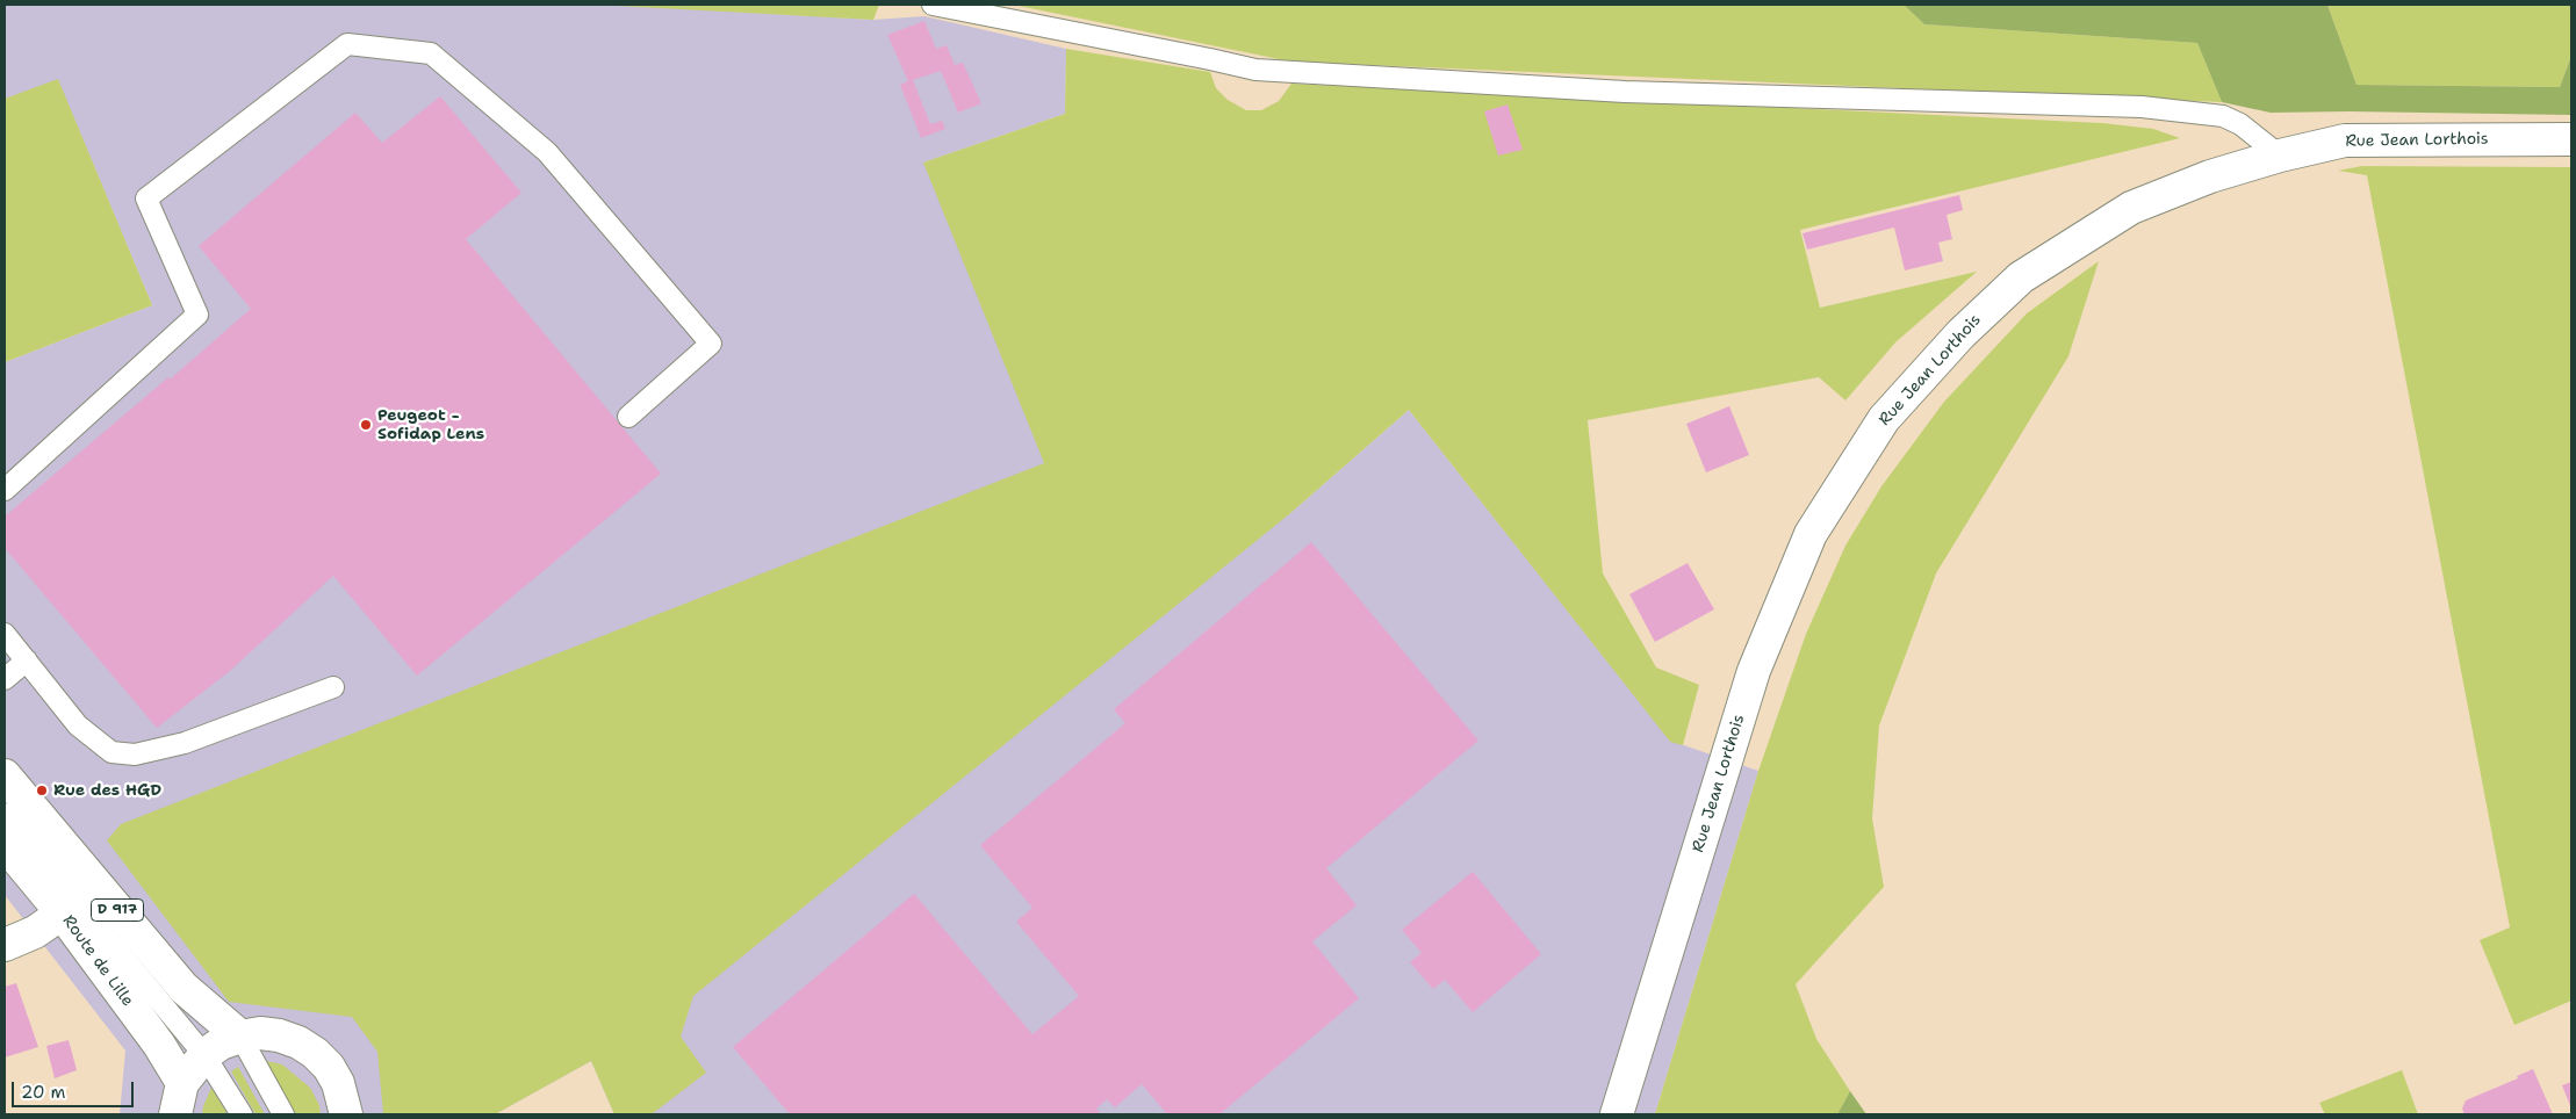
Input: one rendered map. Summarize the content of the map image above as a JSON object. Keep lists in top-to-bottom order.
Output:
{
  "streets": {
    "street": ["Rue Jean Lorthois", "D 917", "Route de Lille"]
  },
  "places": ["Peugeot - Sofidap Lens", "Rue des HGD"],
  "scale_bar": "20 m"
}
